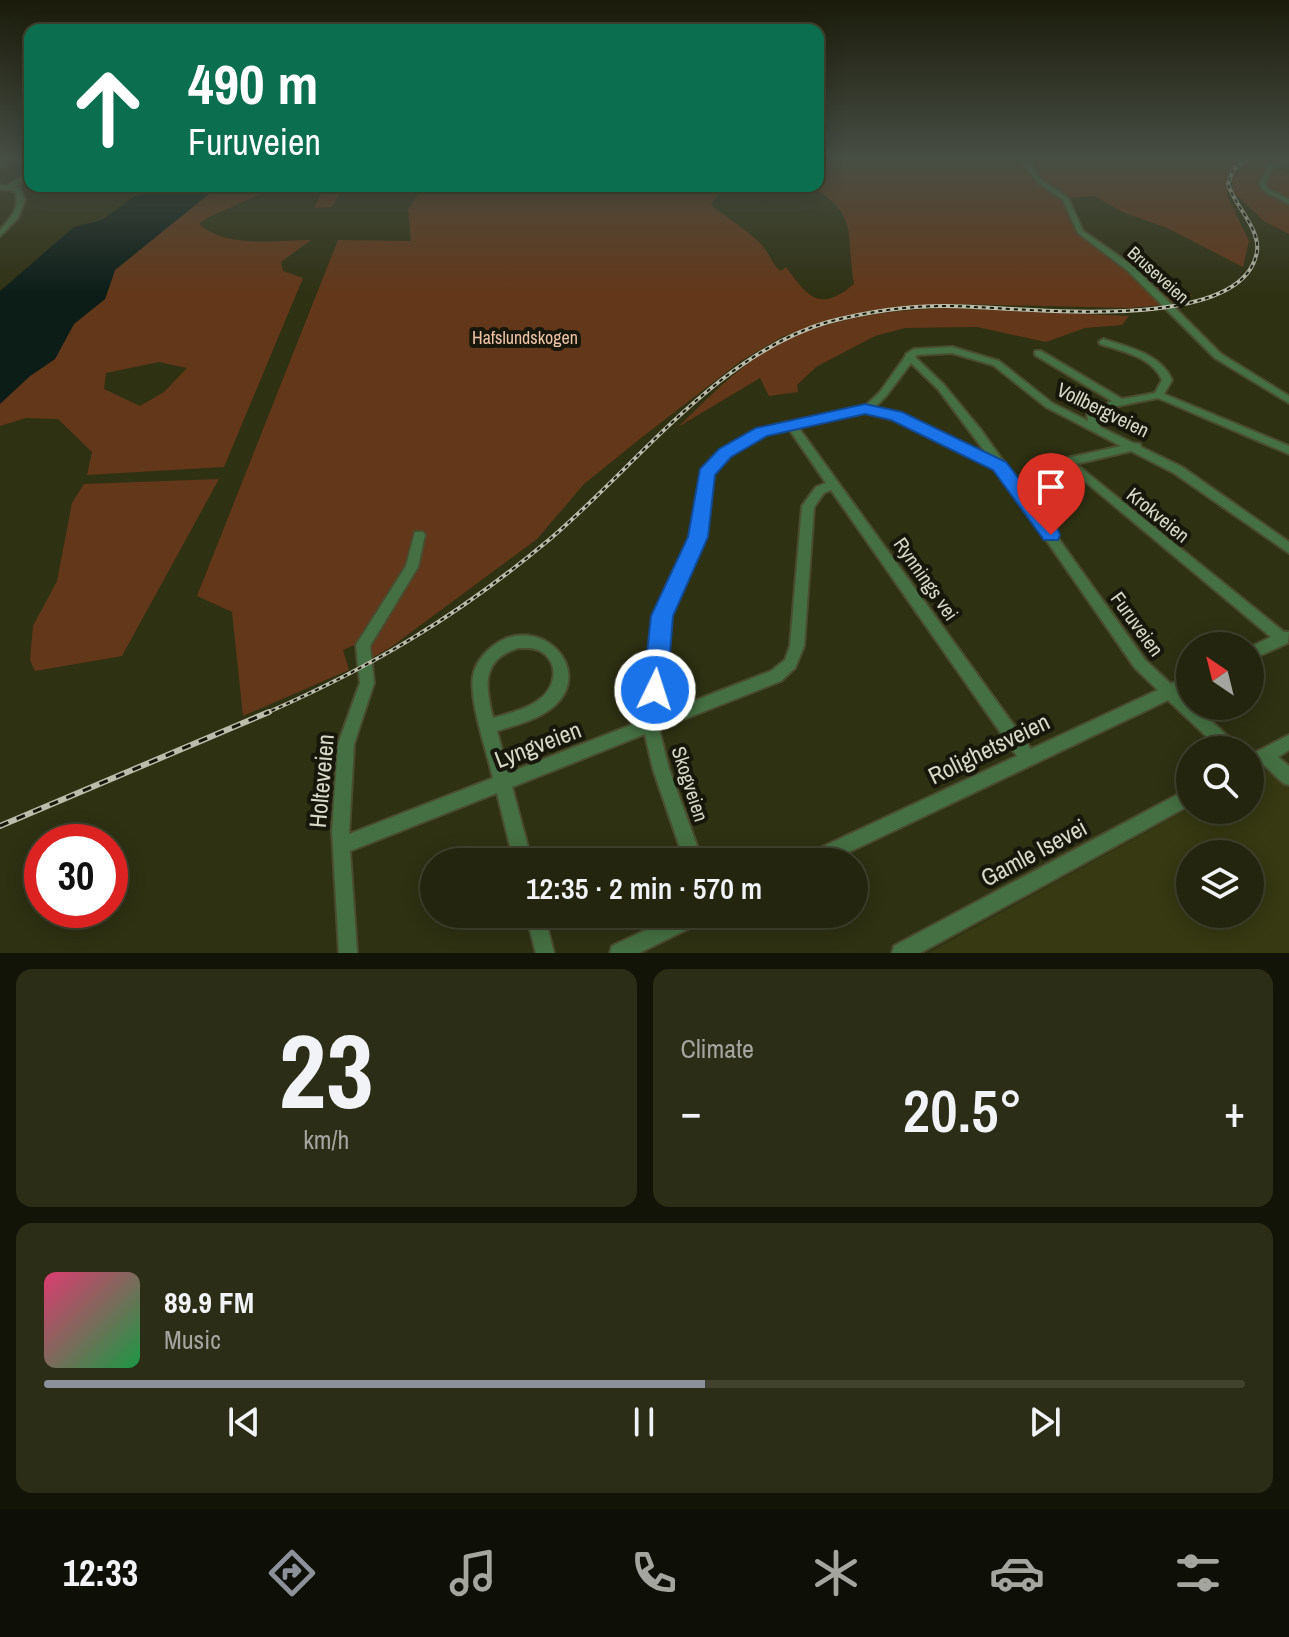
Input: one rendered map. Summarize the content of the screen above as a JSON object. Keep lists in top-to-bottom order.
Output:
{
  "streets": {
    "street": [
      "Bruseveien",
      "Vollbergveien",
      "Krokveien",
      "Rynnings vei",
      "Furuveien",
      "Lyngveien",
      "Rolighetsveien",
      "Holteveien",
      "Skogveien",
      "Gamle Isevei"
    ]
  },
  "crossings": [
    ["Vollbergveien", "Krokveien"],
    ["Vollbergveien", "Furuveien"],
    ["Rynnings vei", "Lyngveien"],
    ["Rynnings vei", "Rolighetsveien"],
    ["Rynnings vei", "Skogveien"],
    ["Furuveien", "Rolighetsveien"],
    ["Furuveien", "Skogveien"],
    ["Lyngveien", "Holteveien"],
    ["Lyngveien", "Skogveien"]
  ],
  "parks": ["Hafslundskogen"],
  "north": "top left",
  "page": {
    "turn": ["490 m", "Furuveien"],
    "limit": "30",
    "trip": "12:35 · 2 min · 570 m",
    "tile": [
      ["23", "km/h"],
      "Climate"
    ],
    "heat": ["−", "20.5°", "+"],
    "song": ["89.9 FM", "Music"],
    "tabs": "12:33"
  }
}
